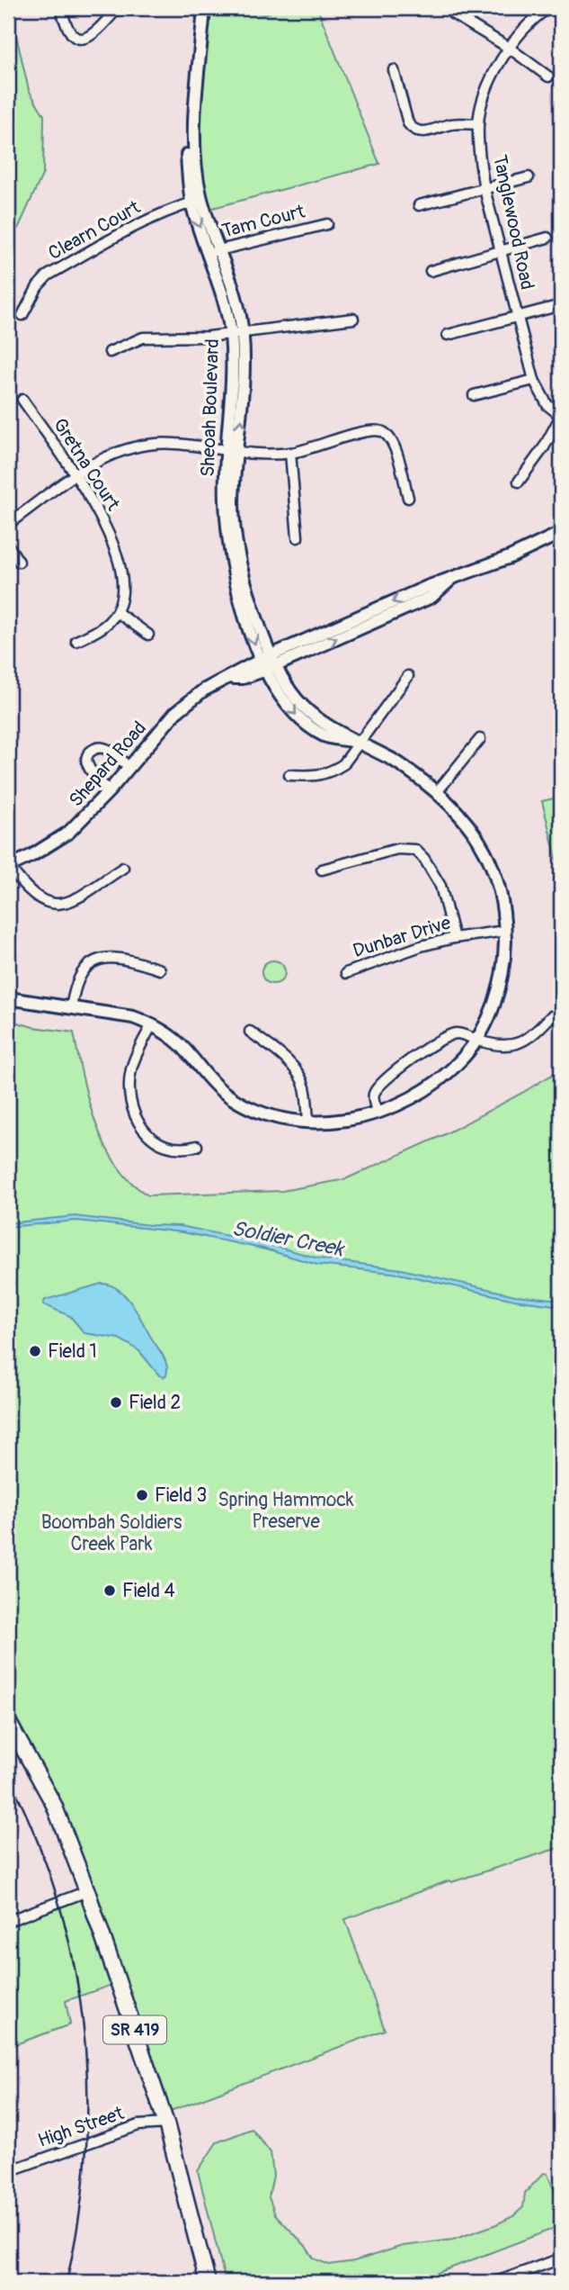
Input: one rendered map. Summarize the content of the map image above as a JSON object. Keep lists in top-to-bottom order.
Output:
{
  "streets": {
    "main road": ["SR 419"],
    "street": [
      "Tam Court",
      "Tanglewood Road",
      "Clearn Court",
      "Sheoah Boulevard",
      "Gretna Court",
      "Shepard Road",
      "Dunbar Drive",
      "High Street"
    ]
  },
  "crossings": [
    ["Tam Court", "Sheoah Boulevard"],
    ["Clearn Court", "Sheoah Boulevard"],
    ["Sheoah Boulevard", "Shepard Road"],
    ["Sheoah Boulevard", "Dunbar Drive"],
    ["SR 419", "High Street"]
  ],
  "water": ["Soldier Creek"],
  "parks": ["Spring Hammock Preserve", "Boombah Soldiers Creek Park"],
  "places": [
    "Field 1",
    "Field 2",
    "Field 3",
    "Field 4"
  ]
}
